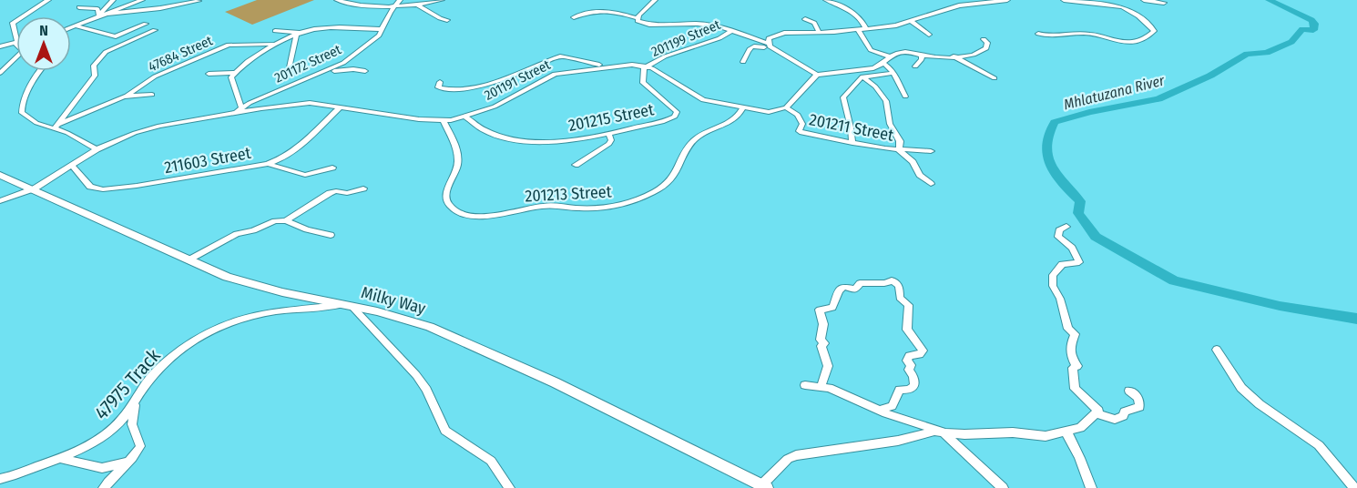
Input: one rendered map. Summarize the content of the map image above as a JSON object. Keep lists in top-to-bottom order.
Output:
{
  "streets": {
    "street": [
      "201199 Street",
      "47684 Street",
      "201172 Street",
      "201191 Street",
      "201215 Street",
      "201211 Street",
      "211603 Street",
      "201213 Street",
      "Milky Way",
      "47975 Track"
    ]
  },
  "crossings": [
    ["201199 Street", "201191 Street"],
    ["201199 Street", "201215 Street"],
    ["201172 Street", "201191 Street"],
    ["201191 Street", "201215 Street"],
    ["201191 Street", "211603 Street"],
    ["201191 Street", "201213 Street"],
    ["201191 Street", "Milky Way"],
    ["Milky Way", "47975 Track"]
  ],
  "water": ["Mhlatuzana River"],
  "north": "top"
}
